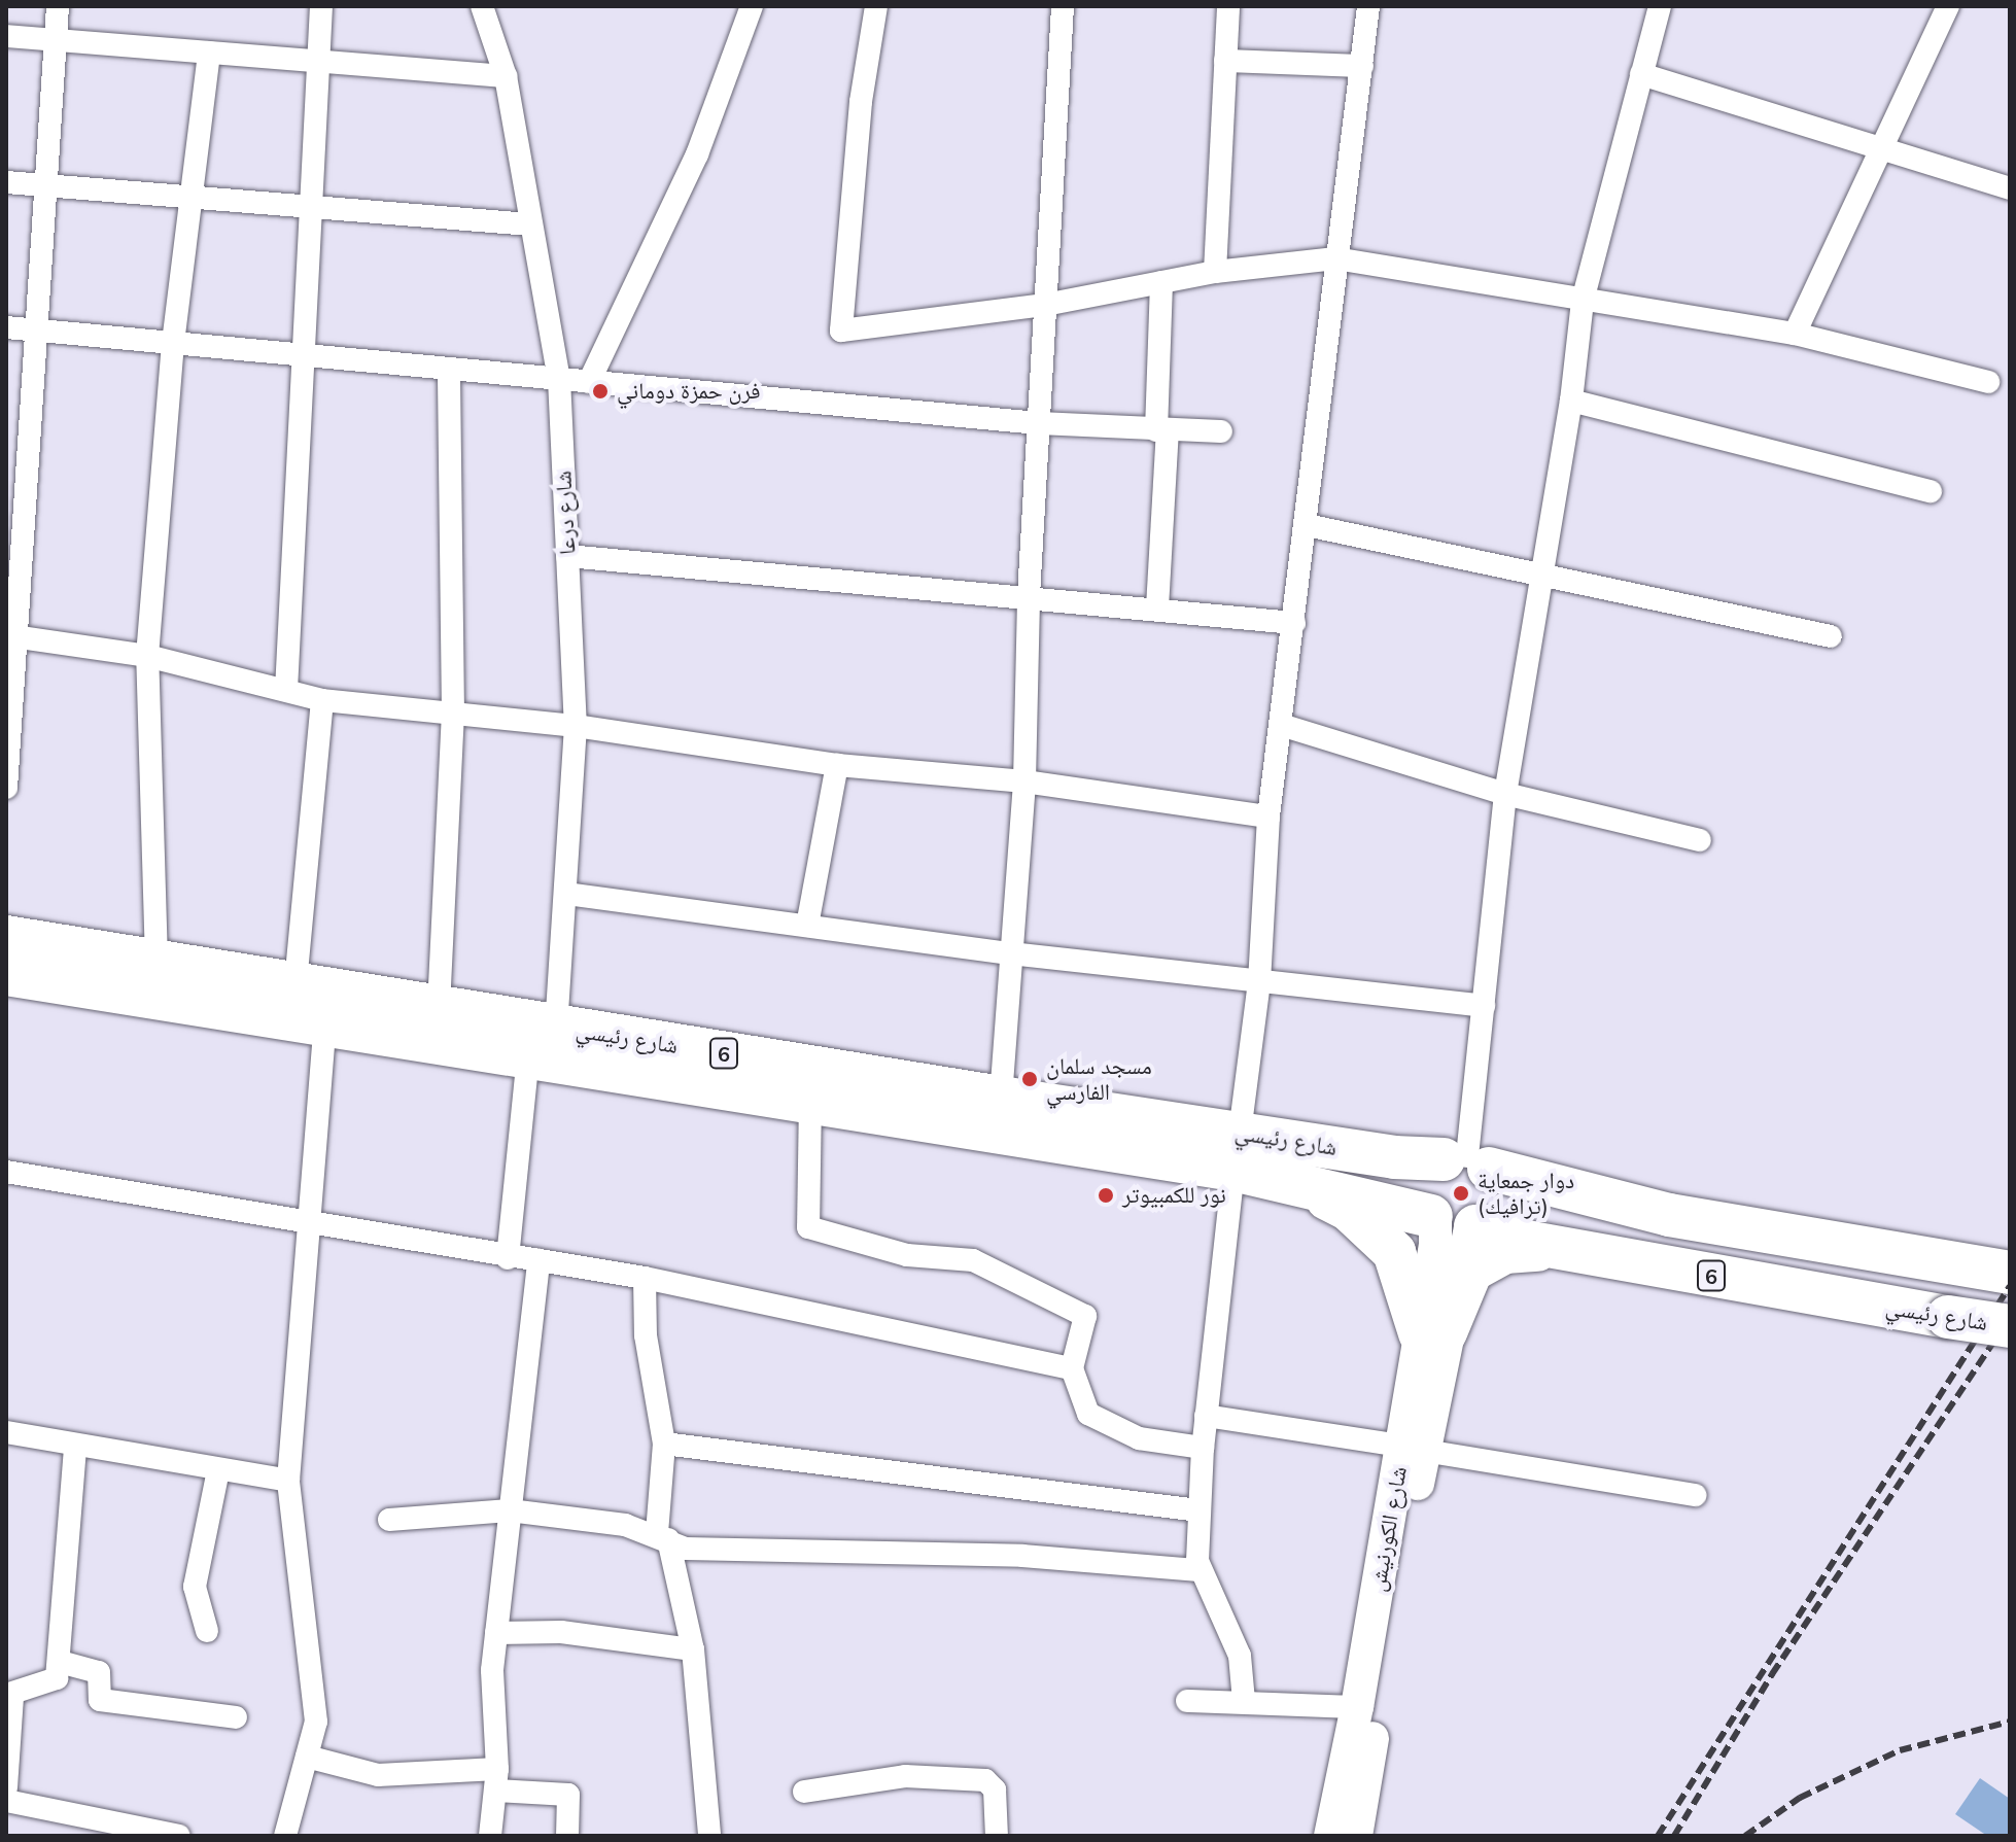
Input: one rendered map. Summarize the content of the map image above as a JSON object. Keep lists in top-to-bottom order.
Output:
{
  "streets": {
    "highway": ["شارع رئيسي", "6"],
    "street": ["شارع درعا", "شارع الكورنيش"]
  },
  "crossings": [
    ["شارع درعا", "شارع رئيسي"],
    ["شارع رئيسي", "شارع الكورنيش"]
  ],
  "places": [
    "فرن حمزة دوماني",
    "مسجد سلمان الفارسي",
    "دوار جمعاية (ترافيك)",
    "نور للكمبيوتر"
  ]
}
